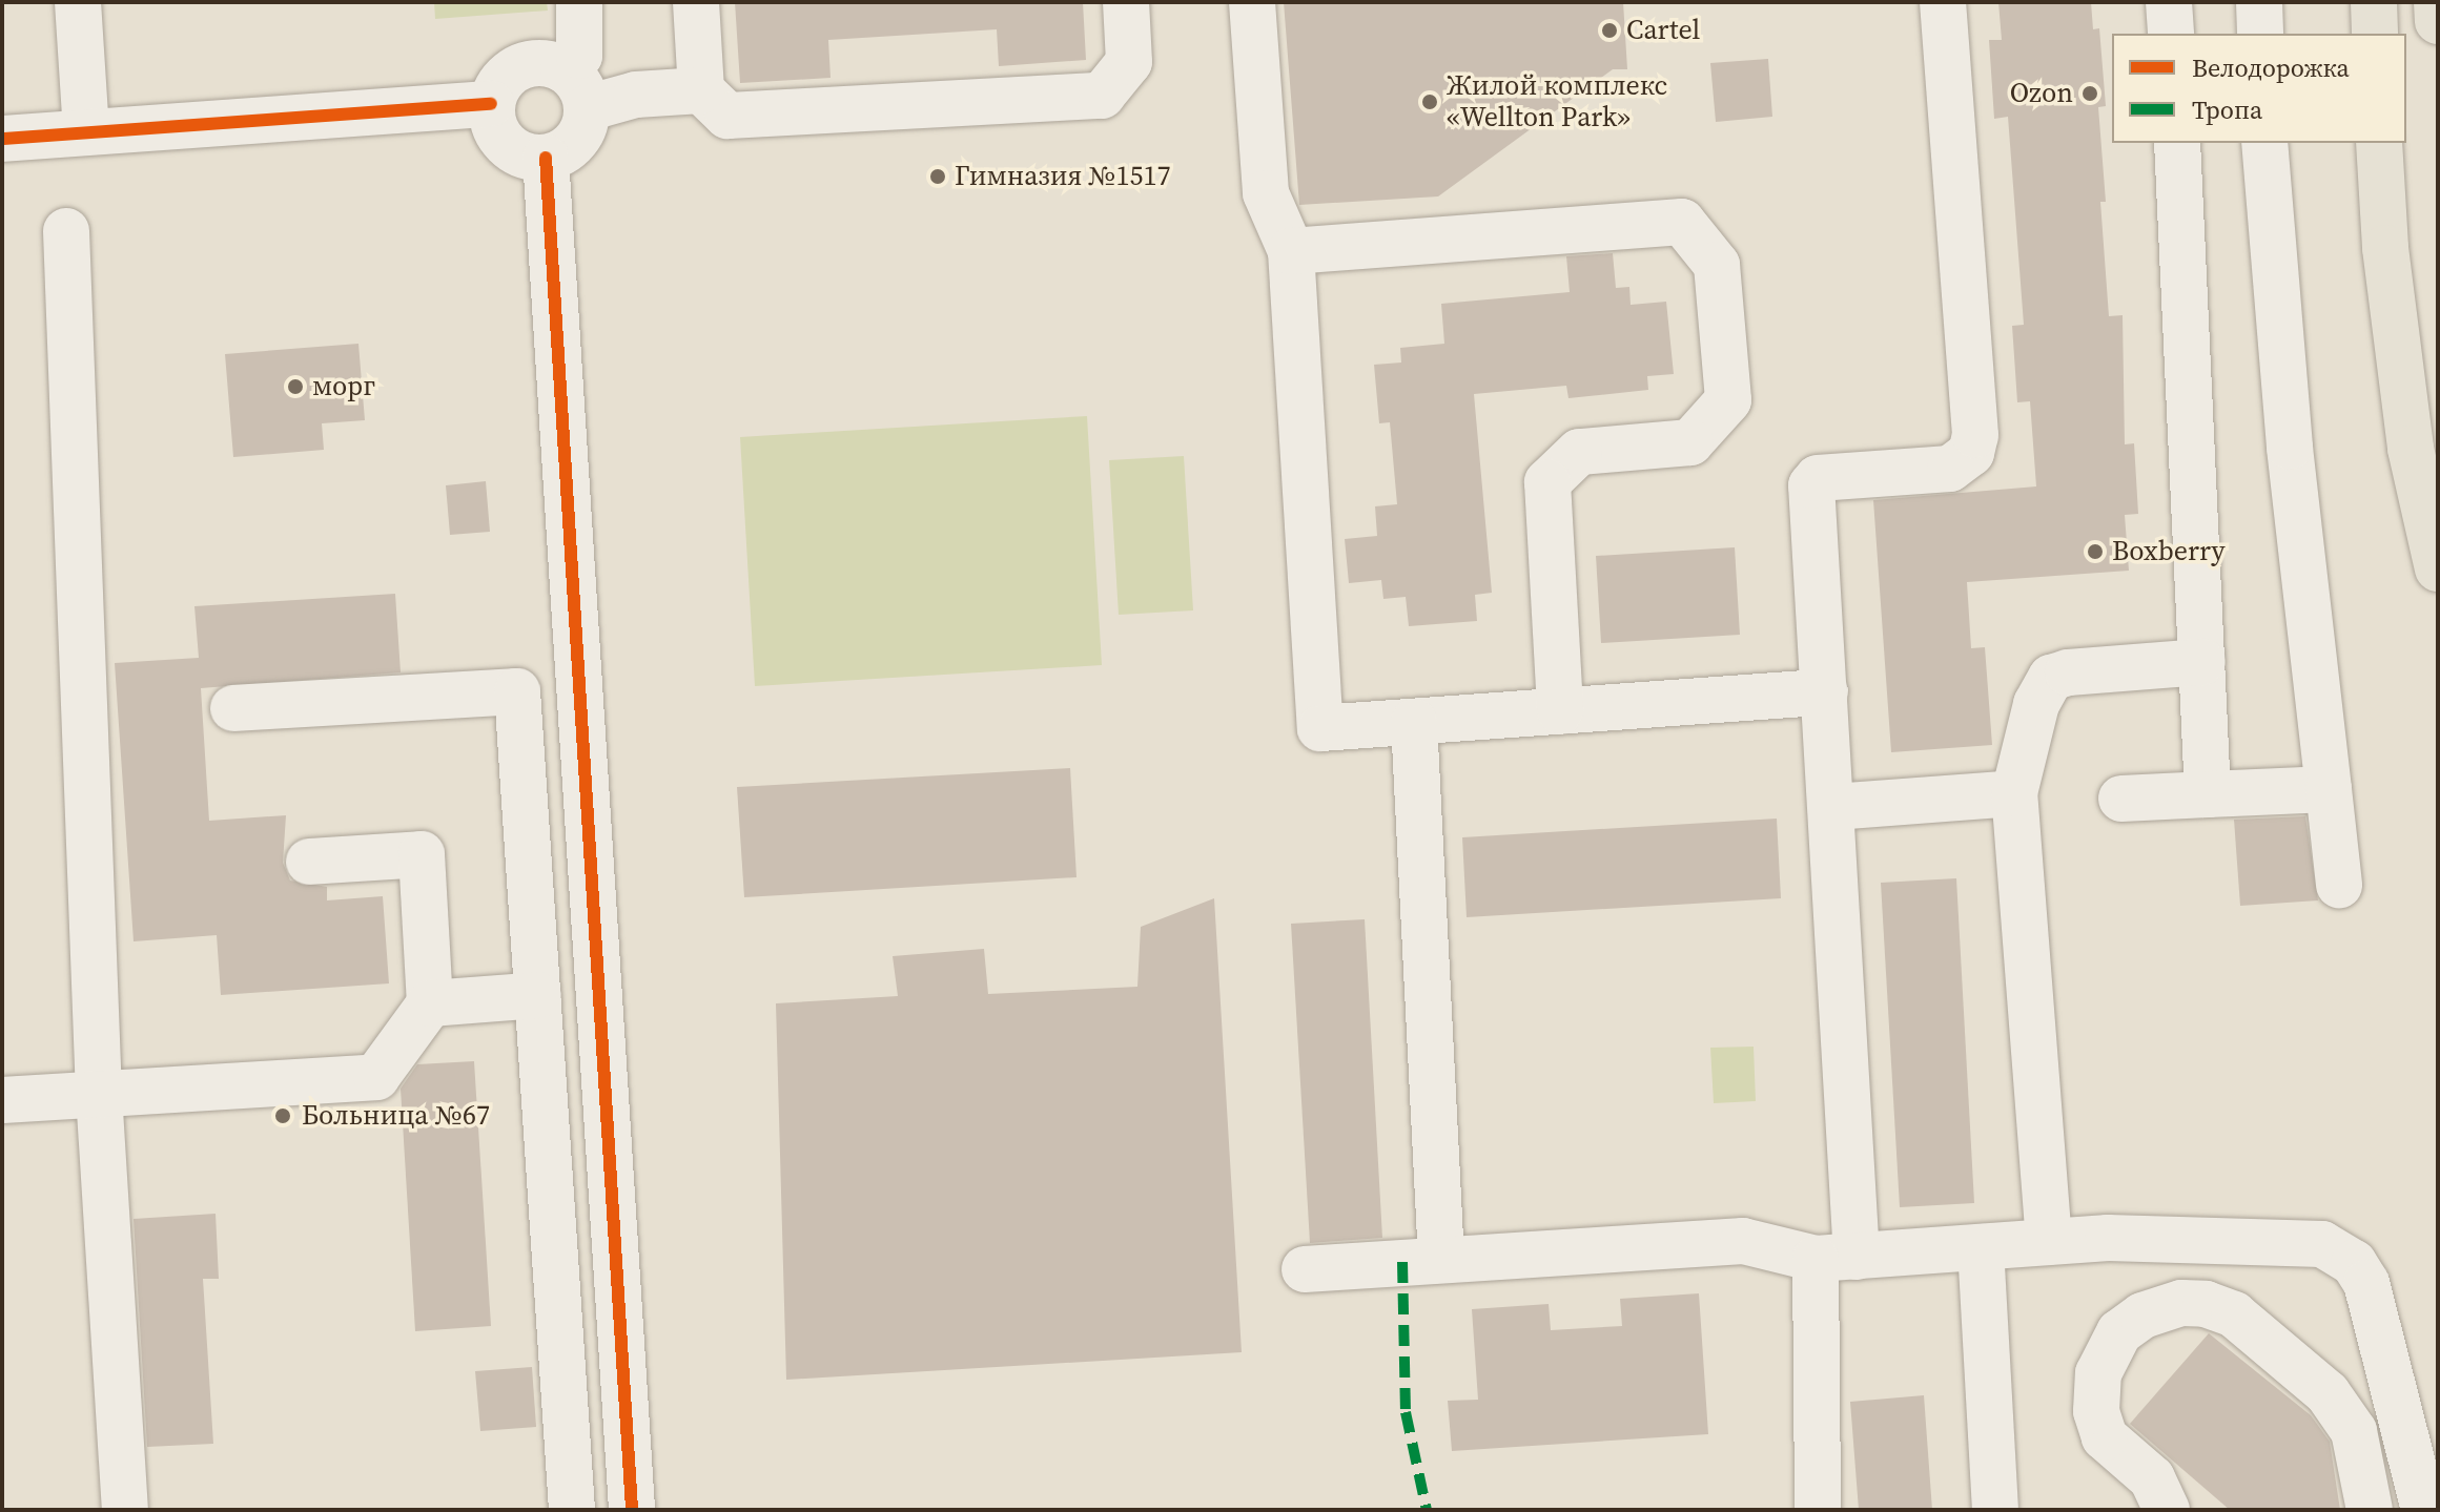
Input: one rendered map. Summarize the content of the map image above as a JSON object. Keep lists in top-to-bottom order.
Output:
{
  "places": [
    "Cartel",
    "Ozon",
    "Жилой комплекс «Wellton Park»",
    "Гимназия №1517",
    "морг",
    "Boxberry",
    "Больница №67"
  ],
  "legend": ["Велодорожка", "Тропа"]
}
